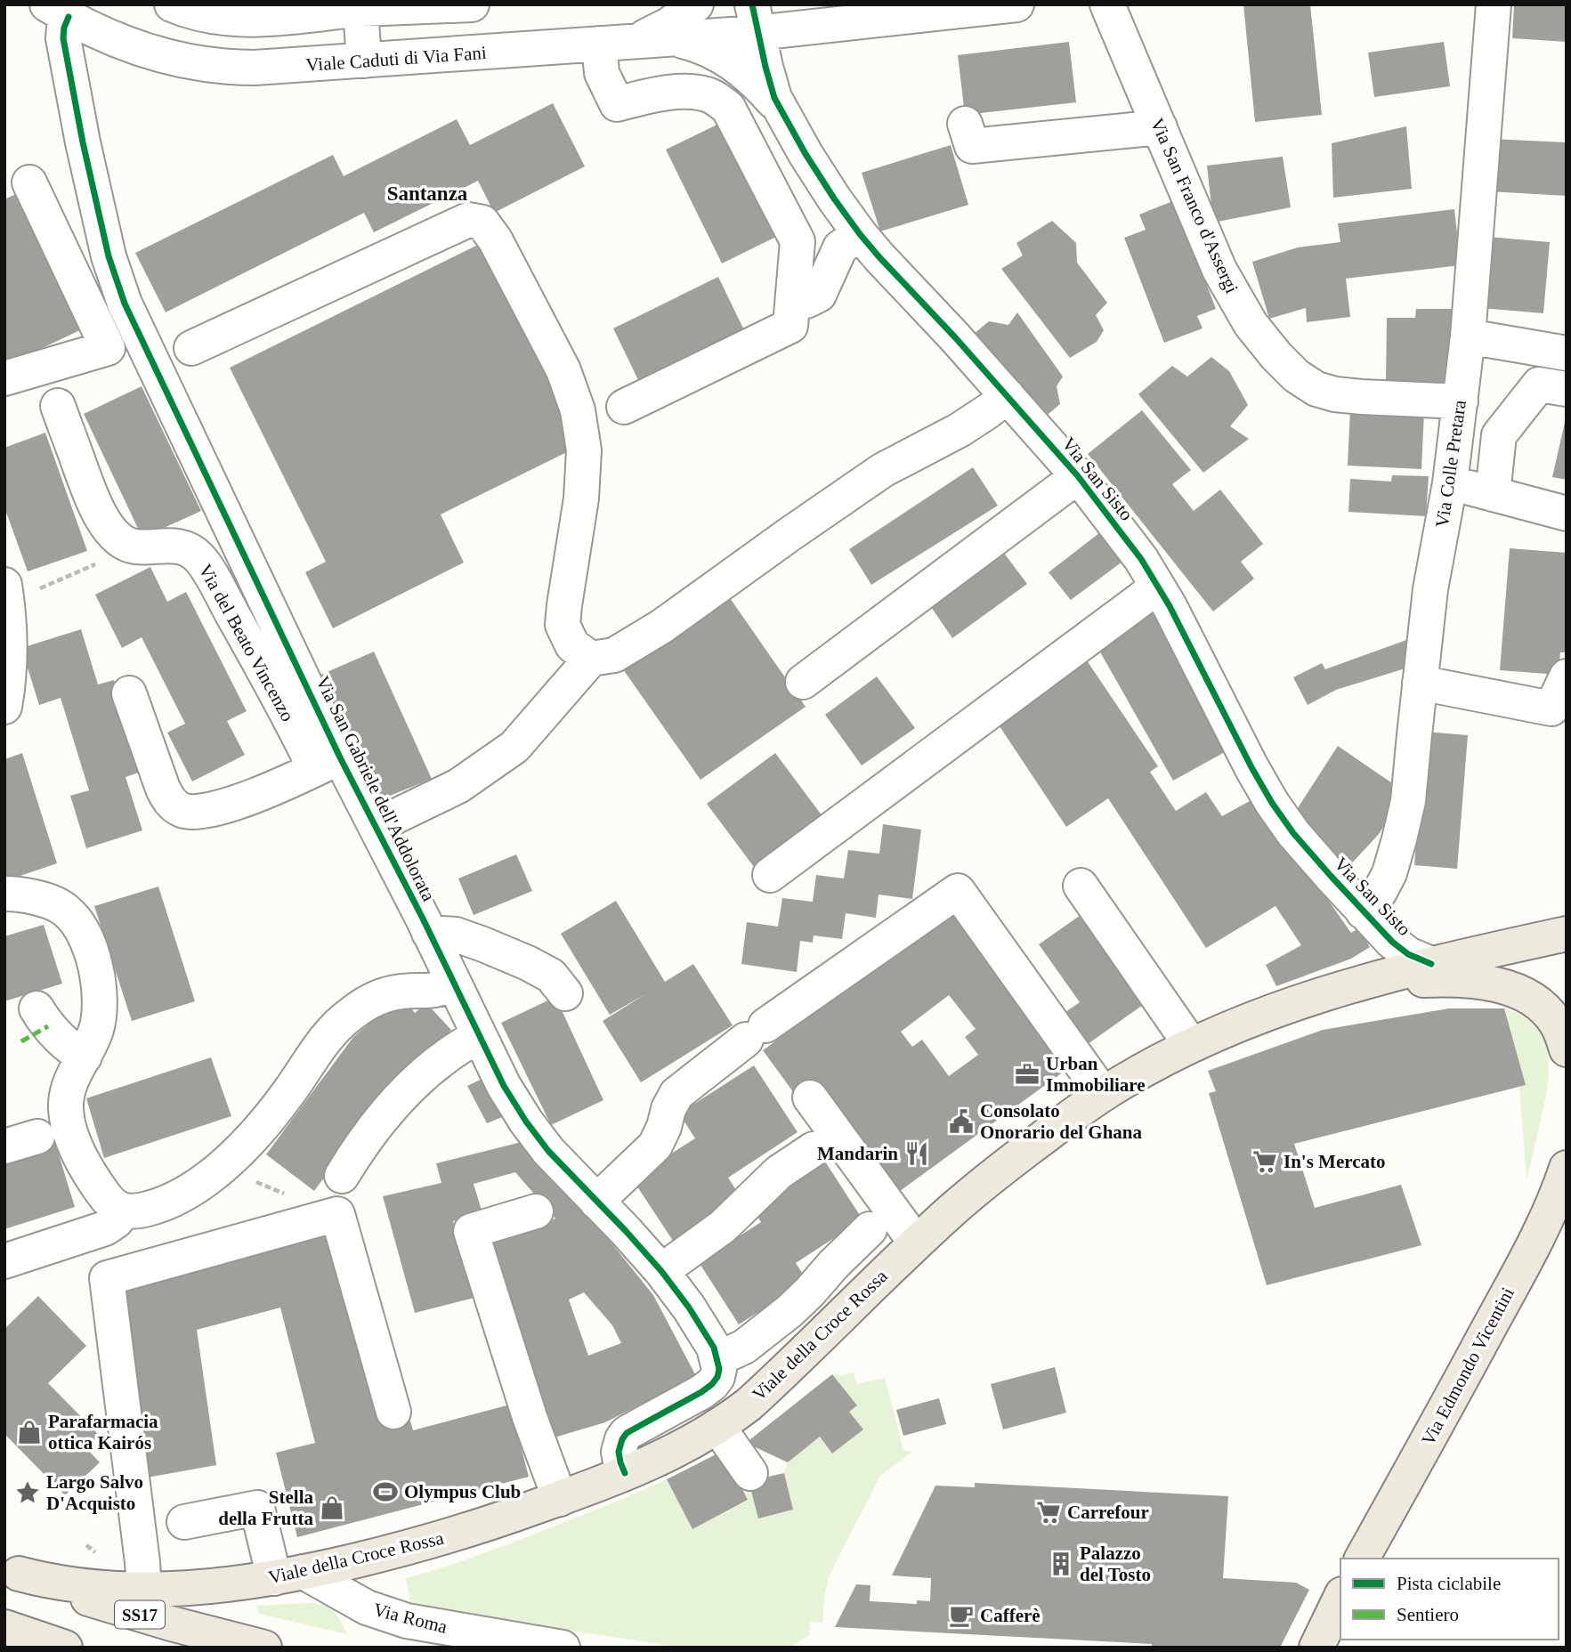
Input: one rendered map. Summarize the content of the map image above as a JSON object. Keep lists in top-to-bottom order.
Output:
{
  "streets": {
    "main road": ["Viale della Croce Rossa", "Via Edmondo Vicentini", "SS17"],
    "street": [
      "Viale Caduti di Via Fani",
      "Via San Franco d'Assergi",
      "Via Colle Pretara",
      "Via San Sisto",
      "Via del Beato Vincenzo",
      "Via San Gabriele dell'Addolorata",
      "Via Roma"
    ]
  },
  "crossings": [
    ["Viale Caduti di Via Fani", "Via San Sisto"],
    ["Viale Caduti di Via Fani", "Via San Gabriele dell'Addolorata"],
    ["Via San Franco d'Assergi", "Via Colle Pretara"],
    ["Via Colle Pretara", "Via San Sisto"],
    ["Via San Sisto", "Viale della Croce Rossa"],
    ["Via del Beato Vincenzo", "Via San Gabriele dell'Addolorata"],
    ["Viale della Croce Rossa", "SS17"],
    ["Viale della Croce Rossa", "Via Roma"]
  ],
  "districts": ["Santanza"],
  "places": {
    "office": ["Urban Immobiliare"],
    "public building": ["Consolato Onorario del Ghana"],
    "restaurant": ["Mandarin"],
    "supermarket": ["In's Mercato", "Carrefour"],
    "shop": ["Parafarmacia ottica Kairós", "Stella della Frutta"],
    "sports": ["Olympus Club"],
    "place": ["Largo Salvo D'Acquisto"],
    "building": ["Palazzo del Tosto"],
    "cafe": ["Cafferè"]
  },
  "legend": ["Pista ciclabile", "Sentiero"]
}
